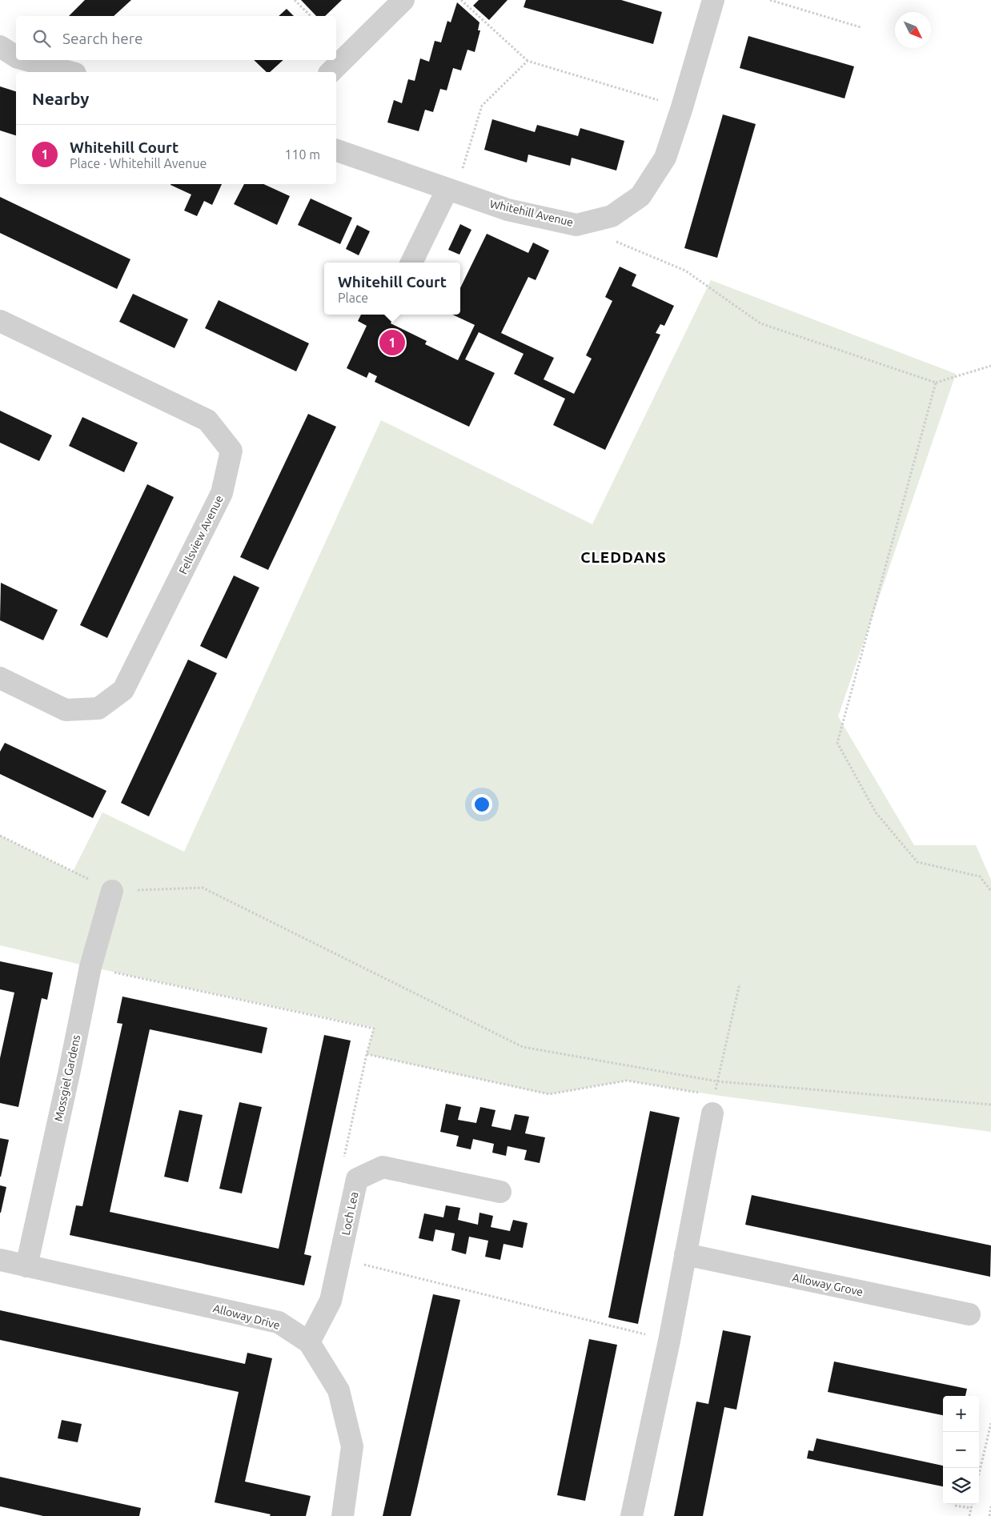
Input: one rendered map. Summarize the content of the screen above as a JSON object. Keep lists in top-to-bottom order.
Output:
{
  "streets": {
    "street": [
      "Whitehill Avenue",
      "Fellsview Avenue",
      "Mossgiel Gardens",
      "Loch Lea",
      "Alloway Grove",
      "Alloway Drive"
    ]
  },
  "crossings": [
    ["Mossgiel Gardens", "Alloway Drive"],
    ["Loch Lea", "Alloway Drive"]
  ],
  "districts": ["CLEDDANS"],
  "north": "bottom right",
  "page": {
    "search": "Search here",
    "heading": "Nearby",
    "list": [
      {
        "mark": "1",
        "name": "Whitehill Court",
        "note": "Place · Whitehill Avenue",
        "value": "110 m"
      }
    ],
    "popup": ["Whitehill Court", "Place"],
    "pins": "1",
    "map_buttons": ["+", "−"]
  }
}
